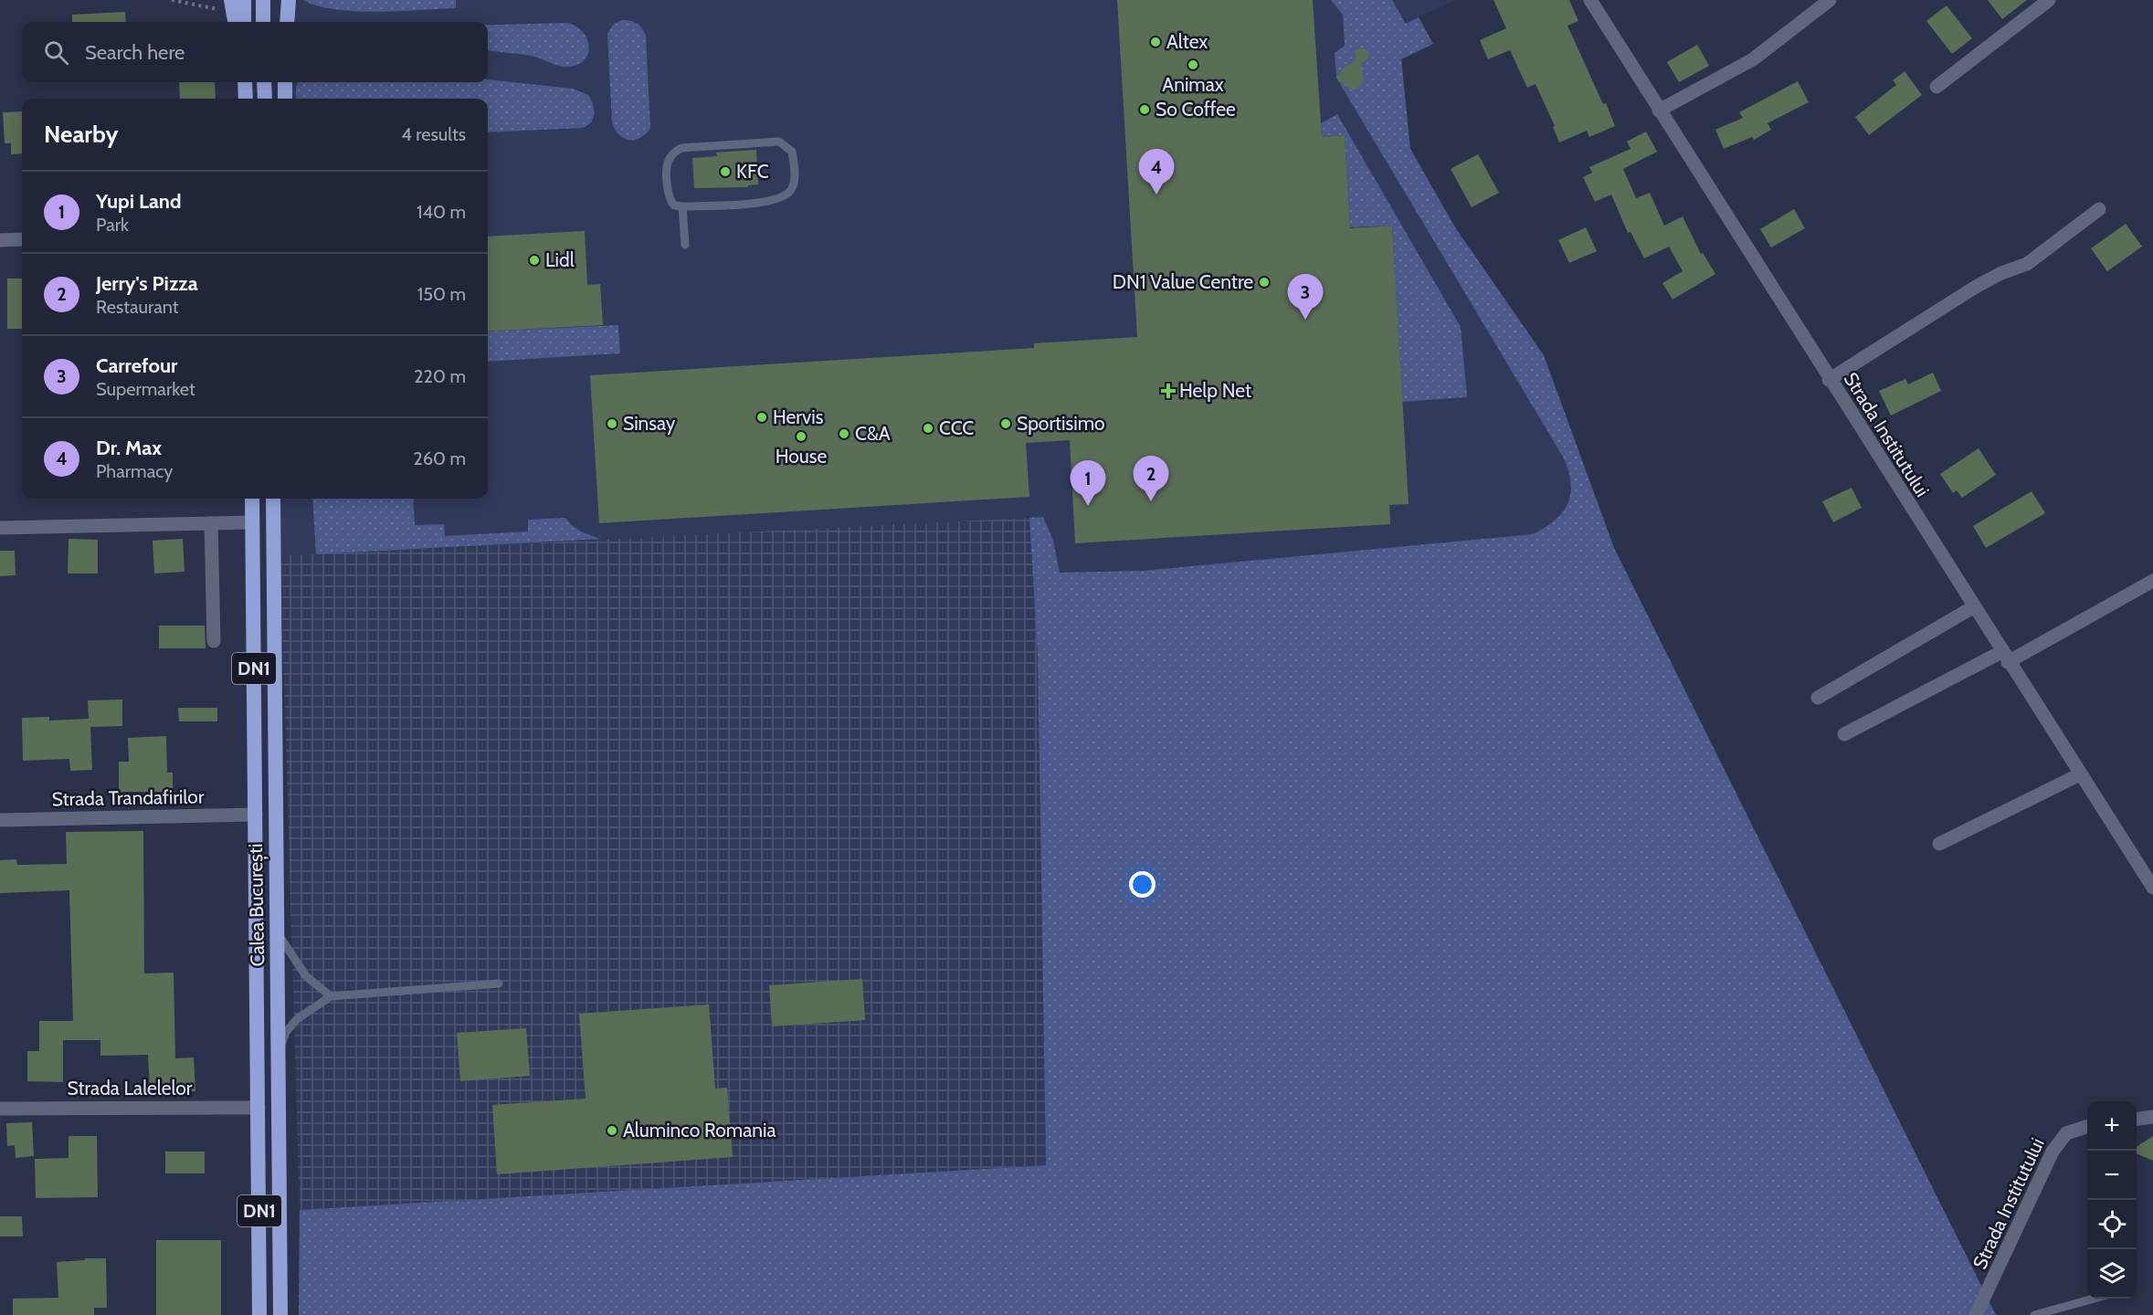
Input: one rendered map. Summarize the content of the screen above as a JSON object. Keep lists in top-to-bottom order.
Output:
{
  "streets": {
    "highway": ["DN1", "Calea București"],
    "street": ["Strada Institutului", "Strada Trandafirilor", "Strada Lalelelor"]
  },
  "crossings": [
    ["Strada Trandafirilor", "Calea București"],
    ["Calea București", "Strada Lalelelor"]
  ],
  "places": {
    "other": [
      "Altex",
      "Animax",
      "So Coffee",
      "KFC",
      "Lidl",
      "DN1 Value Centre",
      "Hervis",
      "Sinsay",
      "Sportisimo",
      "CCC",
      "C&A",
      "House",
      "Aluminco Romania"
    ],
    "health": ["Help Net"]
  },
  "page": {
    "search": "Search here",
    "heading": ["Nearby", "4 results"],
    "pins": [
      "4",
      "3",
      "2",
      "1"
    ],
    "list": [
      {
        "mark": "1",
        "name": "Yupi Land",
        "note": "Park",
        "value": "140 m"
      },
      {
        "mark": "2",
        "name": "Jerry's Pizza",
        "note": "Restaurant",
        "value": "150 m"
      },
      {
        "mark": "3",
        "name": "Carrefour",
        "note": "Supermarket",
        "value": "220 m"
      },
      {
        "mark": "4",
        "name": "Dr. Max",
        "note": "Pharmacy",
        "value": "260 m"
      }
    ],
    "map_buttons": ["+", "−"]
  }
}
